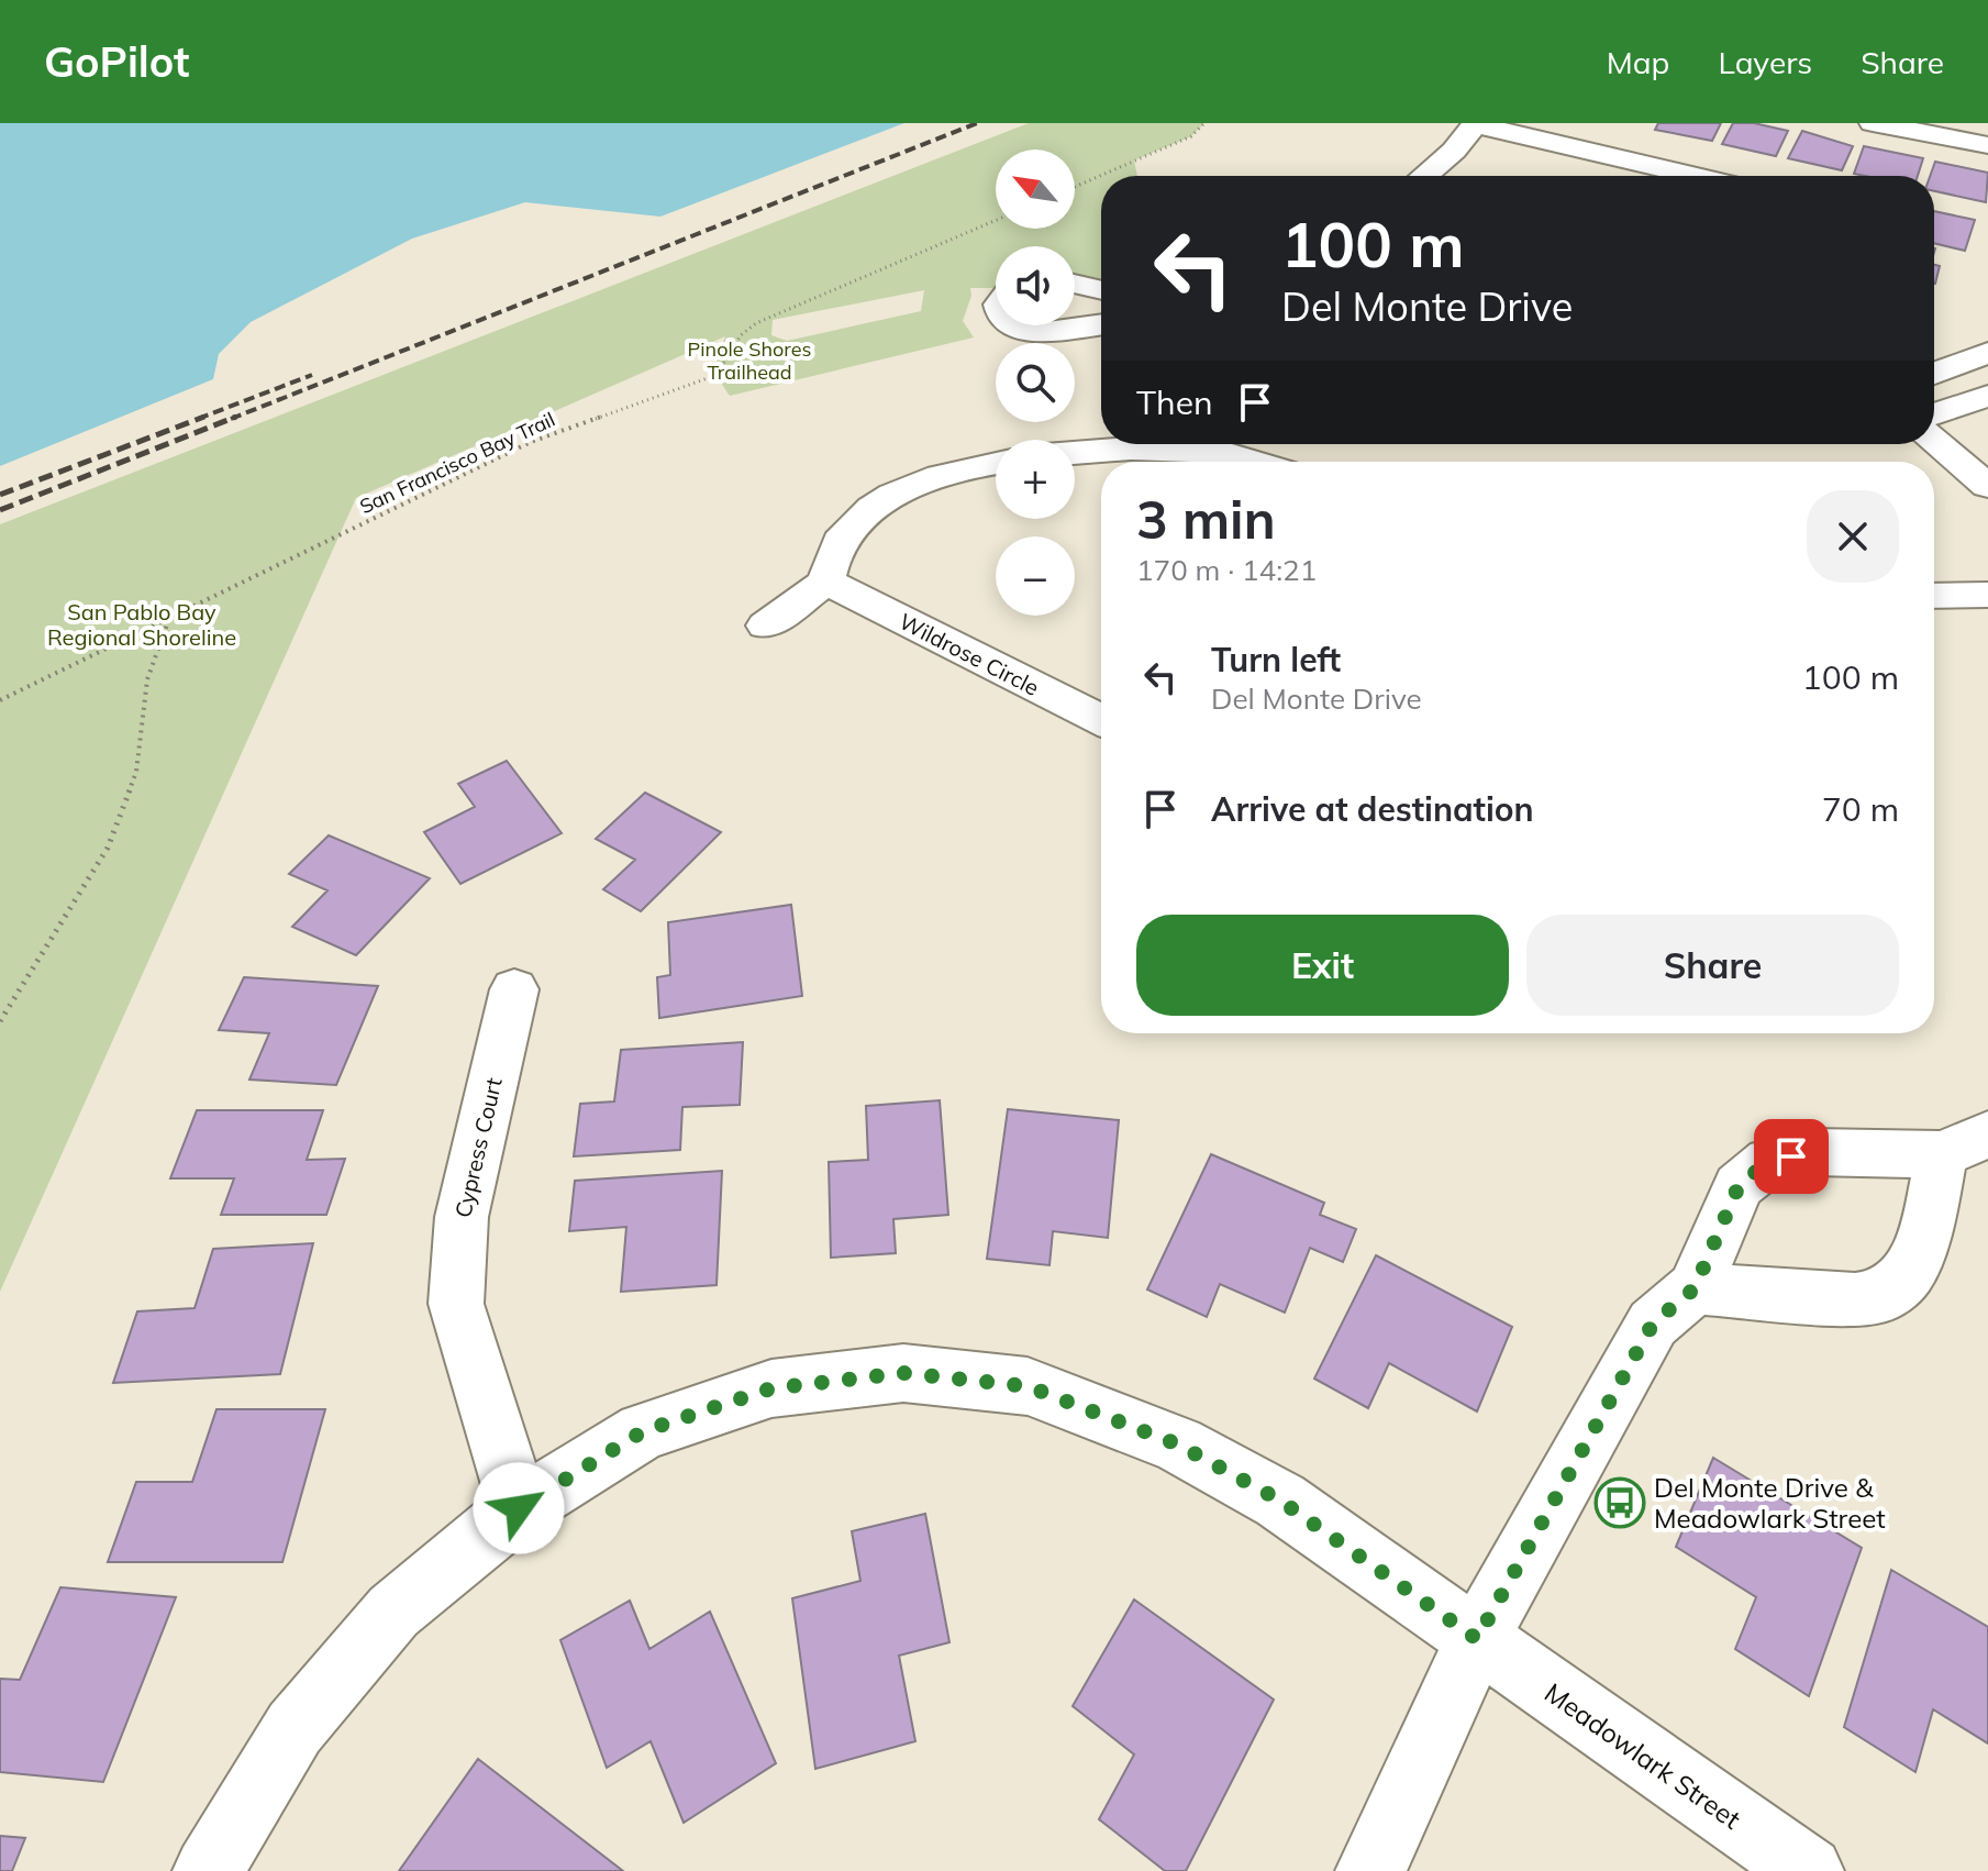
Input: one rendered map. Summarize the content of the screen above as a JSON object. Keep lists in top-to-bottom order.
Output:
{
  "streets": {
    "street": ["Wildrose Circle", "Cypress Court", "Meadowlark Street"],
    "path": ["San Francisco Bay Trail"]
  },
  "crossings": [
    ["Cypress Court", "Meadowlark Street"]
  ],
  "parks": ["Pinole Shores Trailhead", "San Pablo Bay Regional Shoreline"],
  "places": {
    "bus stop": ["Del Monte Drive & Meadowlark Street"]
  },
  "north": "top left",
  "page": {
    "header": "GoPilot",
    "nav": ["Map", "Layers", "Share"],
    "map_buttons": ["+", "−"],
    "turn": ["100 m", "Del Monte Drive"],
    "then": "Then",
    "heading": ["3 min", "170 m · 14:21"],
    "list": [
      {
        "name": "Turn left",
        "note": "Del Monte Drive",
        "value": "100 m"
      },
      {
        "name": "Arrive at destination",
        "value": "70 m"
      }
    ],
    "buttons": ["Exit", "Share"]
  }
}
